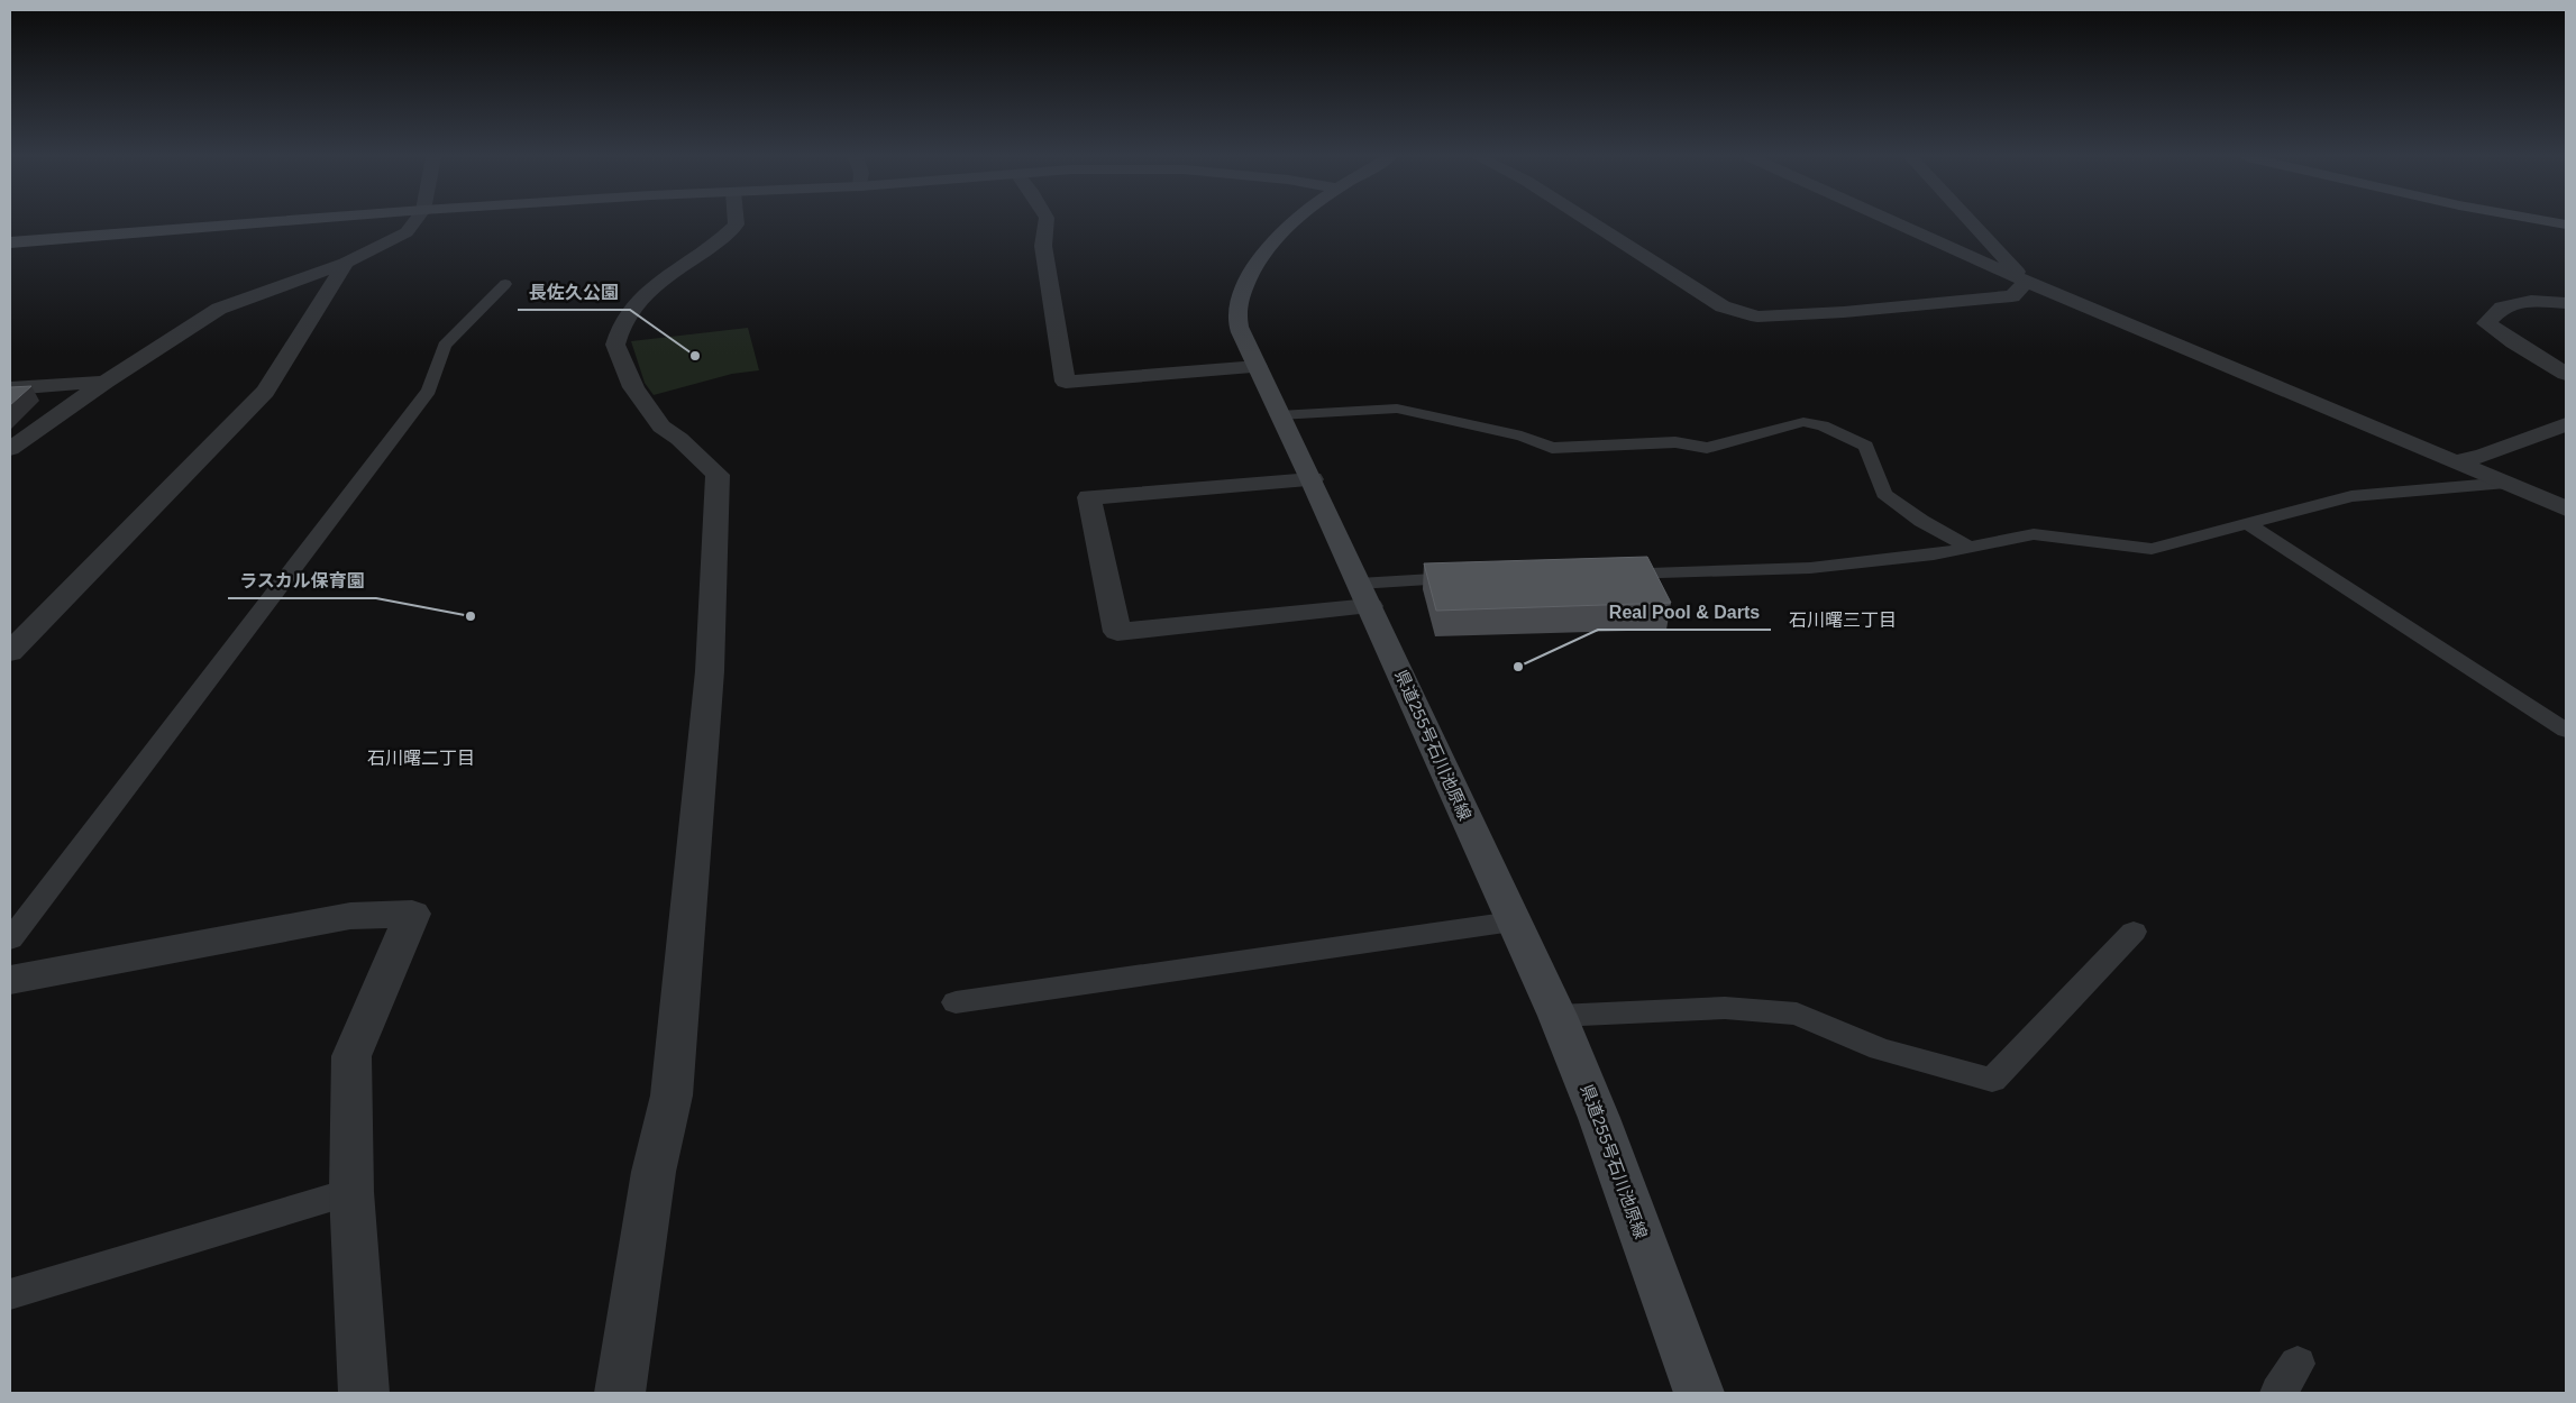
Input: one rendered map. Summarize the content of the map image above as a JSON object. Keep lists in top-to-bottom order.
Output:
{
  "streets": {
    "main road": ["県道255号石川池原線"]
  },
  "districts": ["石川曙三丁目", "石川曙二丁目"],
  "places": ["長佐久公園", "ラスカル保育園", "Real Pool & Darts"]
}
